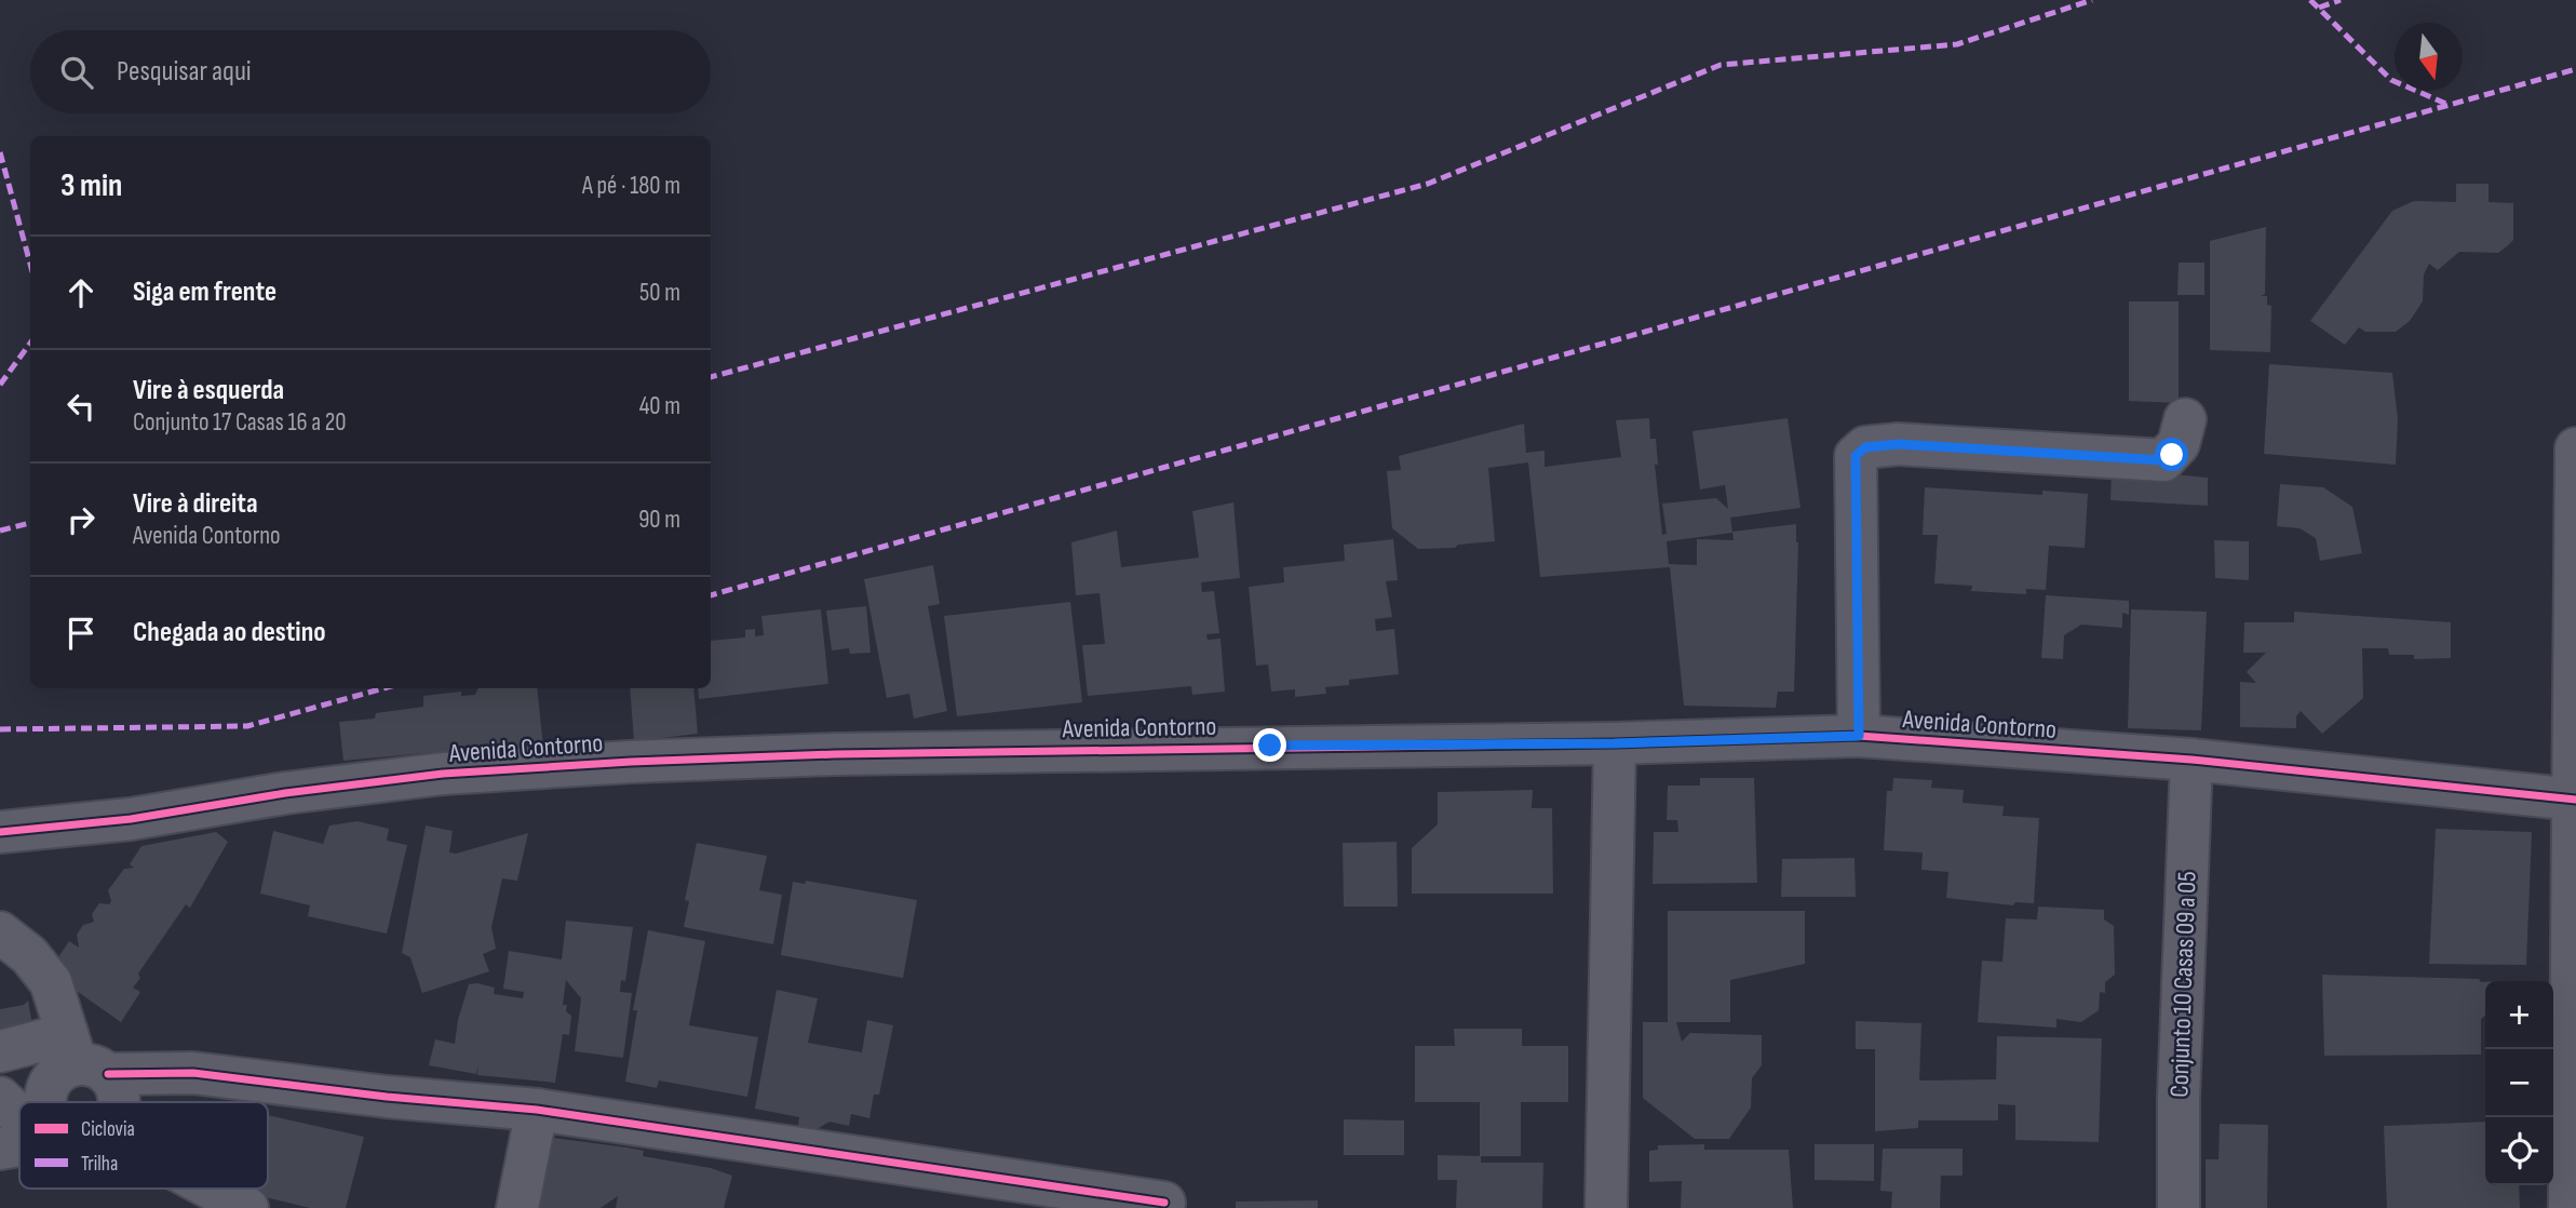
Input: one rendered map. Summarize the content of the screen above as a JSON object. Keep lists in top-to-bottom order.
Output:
{
  "streets": {
    "street": ["Avenida Contorno", "Conjunto 10 Casas 09 a 05"]
  },
  "crossings": [
    ["Avenida Contorno", "Conjunto 10 Casas 09 a 05"]
  ],
  "legend": ["Ciclovia", "Trilha"],
  "north": "bottom",
  "page": {
    "search": "Pesquisar aqui",
    "heading": ["3 min", "A pé · 180 m"],
    "list": [
      ["Siga em frente", "50 m"],
      ["Vire à esquerda", "Conjunto 17 Casas 16 a 20", "40 m"],
      ["Vire à direita", "Avenida Contorno", "90 m"],
      "Chegada ao destino"
    ],
    "map_buttons": ["+", "−"]
  }
}
